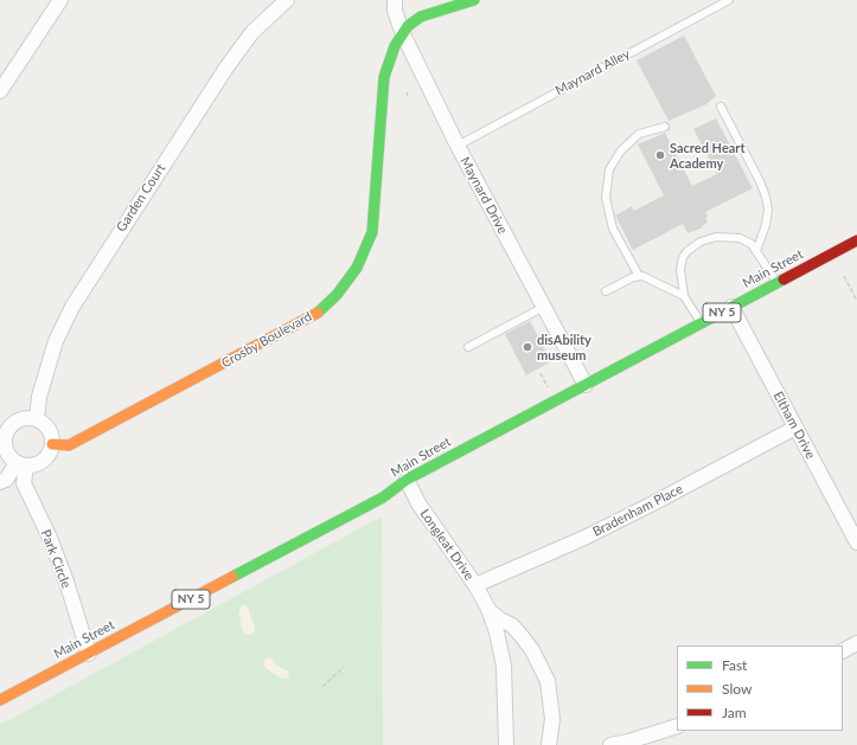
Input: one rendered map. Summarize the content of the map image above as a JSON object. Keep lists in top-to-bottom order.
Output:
{
  "streets": {
    "main road": ["Main Street", "NY 5", "Crosby Boulevard"],
    "street": [
      "Maynard Drive",
      "Garden Court",
      "Eltham Drive",
      "Bradenham Place",
      "Longleat Drive",
      "Park Circle"
    ],
    "lane": ["Maynard Alley"]
  },
  "crossings": [
    ["Maynard Alley", "Maynard Drive"],
    ["Maynard Drive", "Main Street"],
    ["Maynard Drive", "Crosby Boulevard"],
    ["Garden Court", "Crosby Boulevard"],
    ["Garden Court", "Park Circle"],
    ["Main Street", "Eltham Drive"],
    ["Main Street", "Longleat Drive"],
    ["Main Street", "Park Circle"],
    ["Crosby Boulevard", "Park Circle"],
    ["Eltham Drive", "Bradenham Place"],
    ["Bradenham Place", "Longleat Drive"]
  ],
  "places": ["Sacred Heart Academy", "disAbility museum"],
  "legend": ["Fast", "Slow", "Jam"]
}
